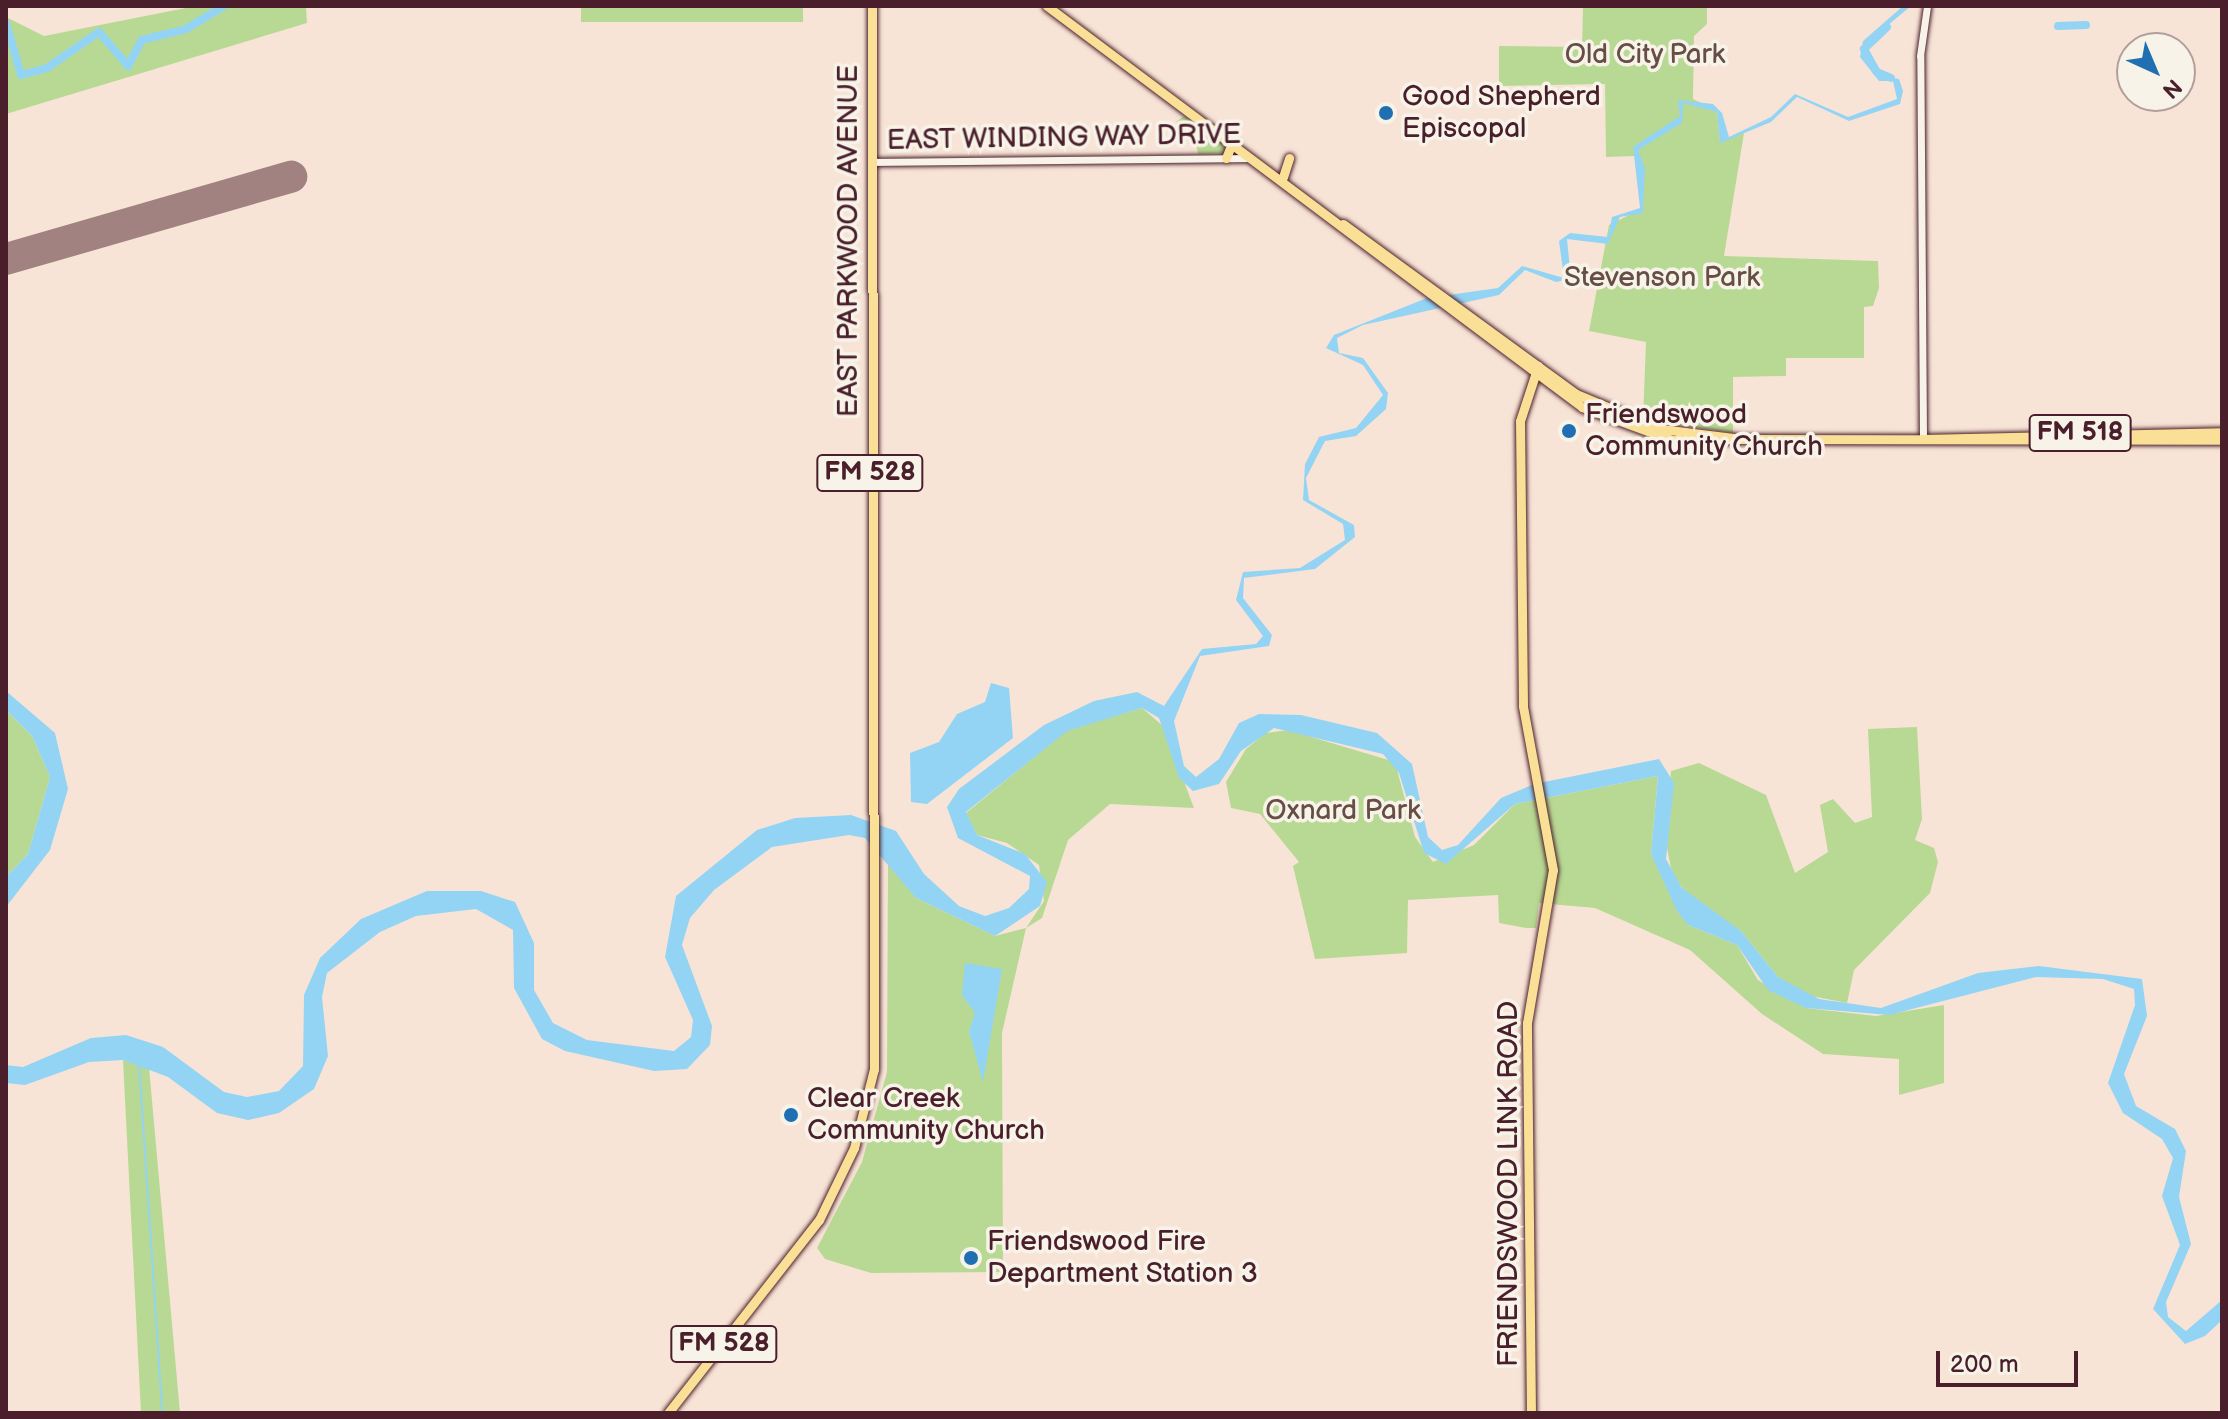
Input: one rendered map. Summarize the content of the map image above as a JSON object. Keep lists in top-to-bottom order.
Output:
{
  "streets": {
    "main road": [
      "EAST PARKWOOD AVENUE",
      "FM 518",
      "FM 528",
      "FRIENDSWOOD LINK ROAD"
    ],
    "street": ["EAST WINDING WAY DRIVE"]
  },
  "crossings": [
    ["EAST WINDING WAY DRIVE", "EAST PARKWOOD AVENUE"],
    ["EAST WINDING WAY DRIVE", "FM 518"],
    ["FM 518", "FRIENDSWOOD LINK ROAD"]
  ],
  "parks": ["Old City Park", "Stevenson Park", "Oxnard Park"],
  "places": [
    "Good Shepherd Episcopal",
    "Friendswood Community Church",
    "Clear Creek Community Church",
    "Friendswood Fire Department Station 3"
  ],
  "scale_bar": "200 m",
  "north": "bottom right"
}
